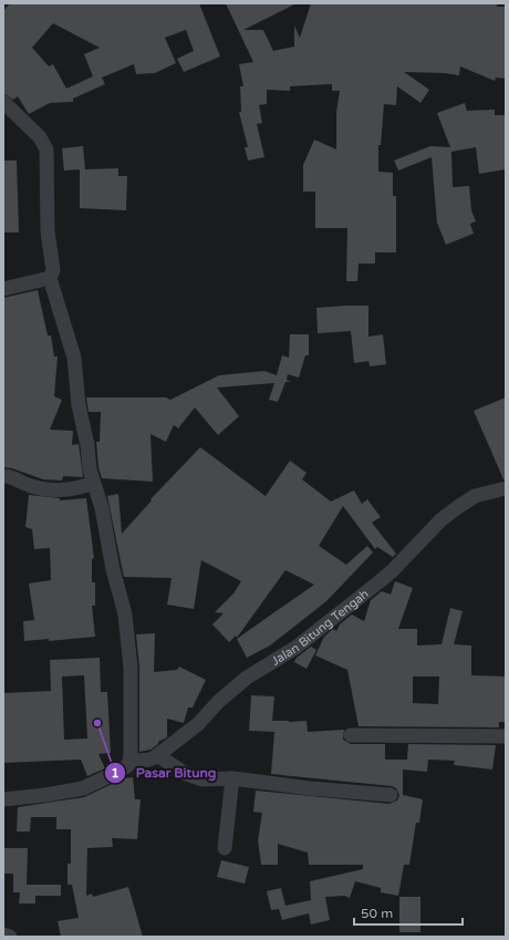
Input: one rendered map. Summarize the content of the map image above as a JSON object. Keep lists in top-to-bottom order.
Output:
{
  "streets": {
    "street": ["Jalan Bitung Tengah"]
  },
  "places": ["Pasar Bitung"],
  "scale_bar": "50 m"
}
